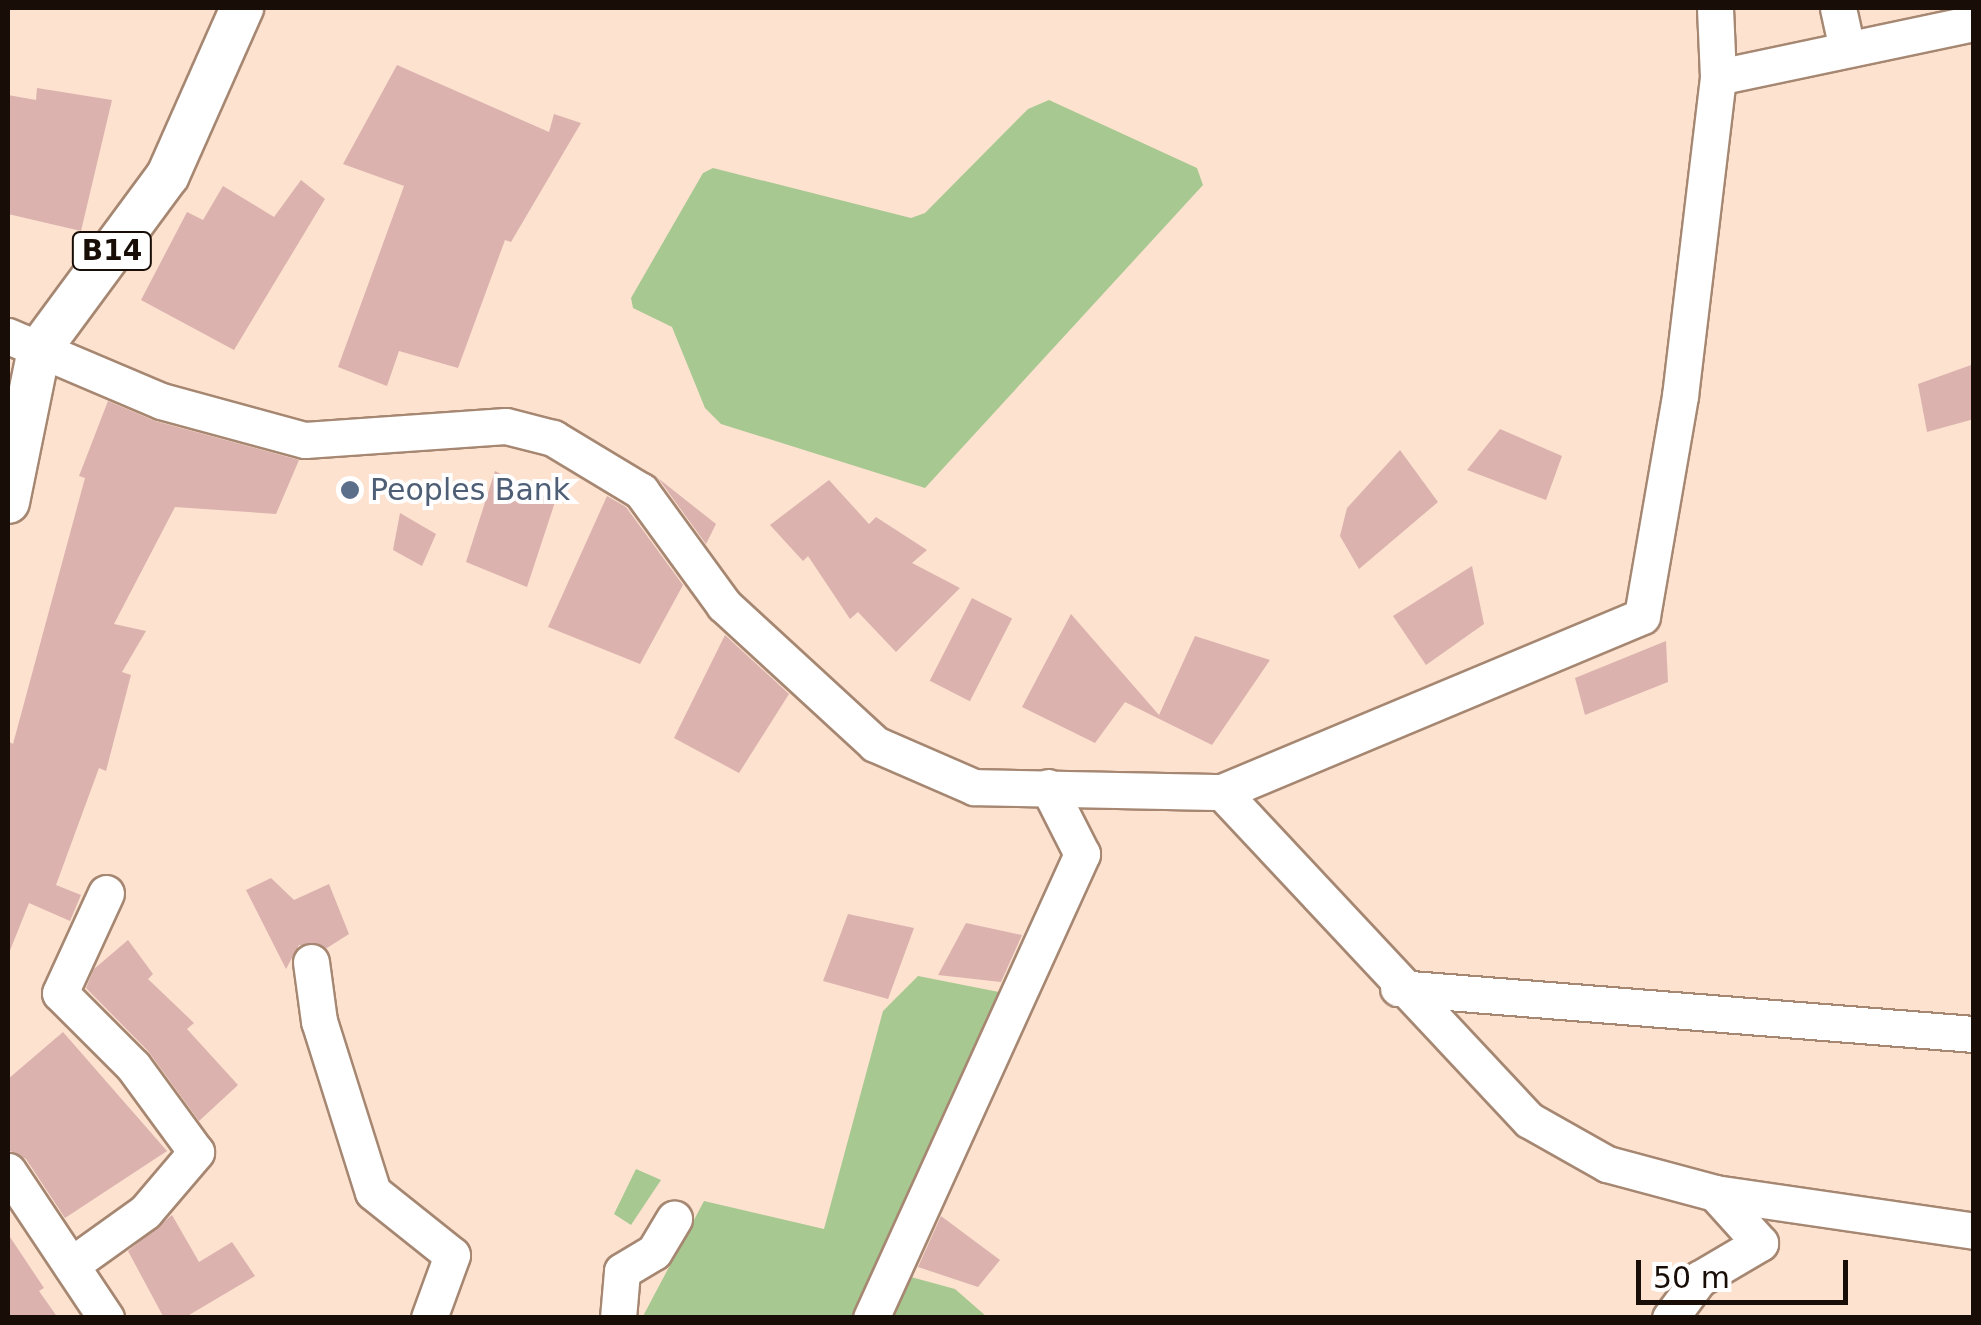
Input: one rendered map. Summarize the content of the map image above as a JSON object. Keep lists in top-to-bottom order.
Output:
{
  "streets": {
    "main road": ["B14"]
  },
  "places": ["Peoples Bank"],
  "scale_bar": "50 m"
}
